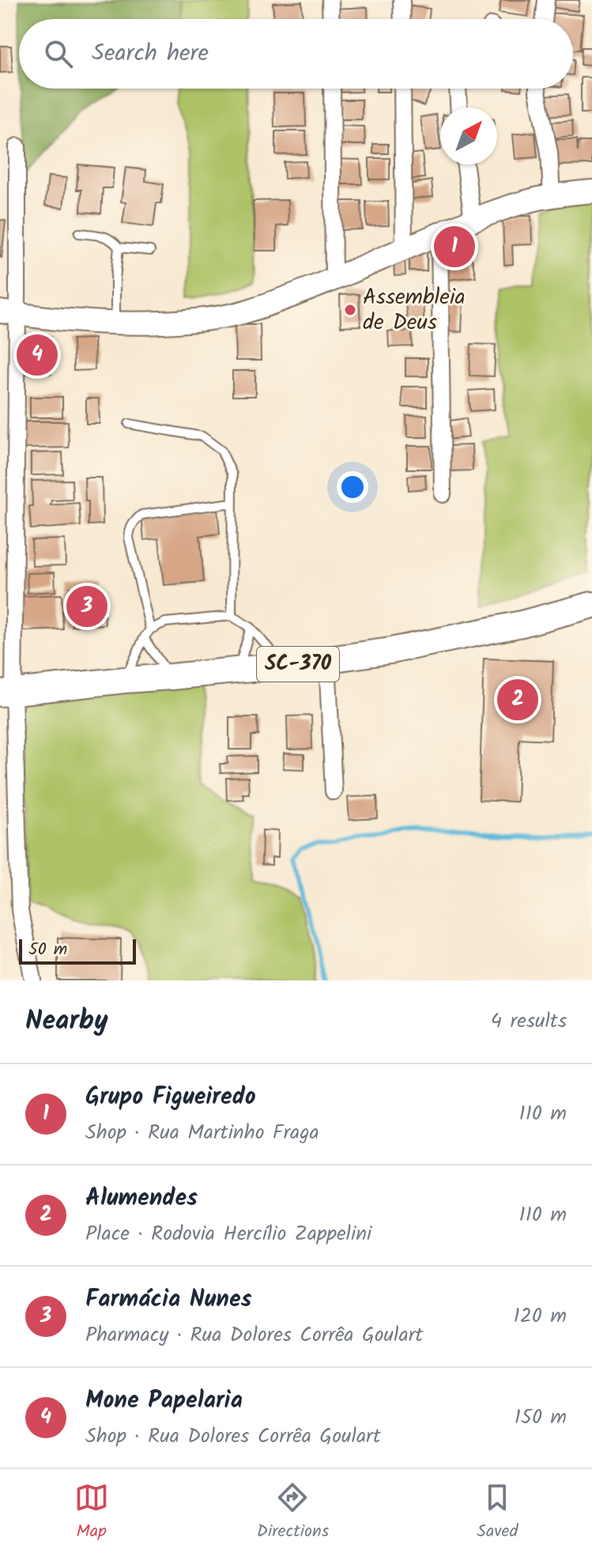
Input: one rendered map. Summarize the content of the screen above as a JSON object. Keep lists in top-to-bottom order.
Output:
{
  "streets": {
    "main road": ["SC-370"]
  },
  "places": ["Assembleia de Deus"],
  "scale_bar": "50 m",
  "north": "top right",
  "page": {
    "search": "Search here",
    "pins": [
      "1",
      "4",
      "3",
      "2"
    ],
    "scale": "50 m",
    "heading": ["Nearby", "4 results"],
    "list": [
      {
        "mark": "1",
        "name": "Grupo Figueiredo",
        "note": "Shop · Rua Martinho Fraga",
        "value": "110 m"
      },
      {
        "mark": "2",
        "name": "Alumendes",
        "note": "Place · Rodovia Hercílio Zappelini",
        "value": "110 m"
      },
      {
        "mark": "3",
        "name": "Farmácia Nunes",
        "note": "Pharmacy · Rua Dolores Corrêa Goulart",
        "value": "120 m"
      },
      {
        "mark": "4",
        "name": "Mone Papelaria",
        "note": "Shop · Rua Dolores Corrêa Goulart",
        "value": "150 m"
      }
    ],
    "nav": ["Map", "Directions", "Saved"]
  }
}
